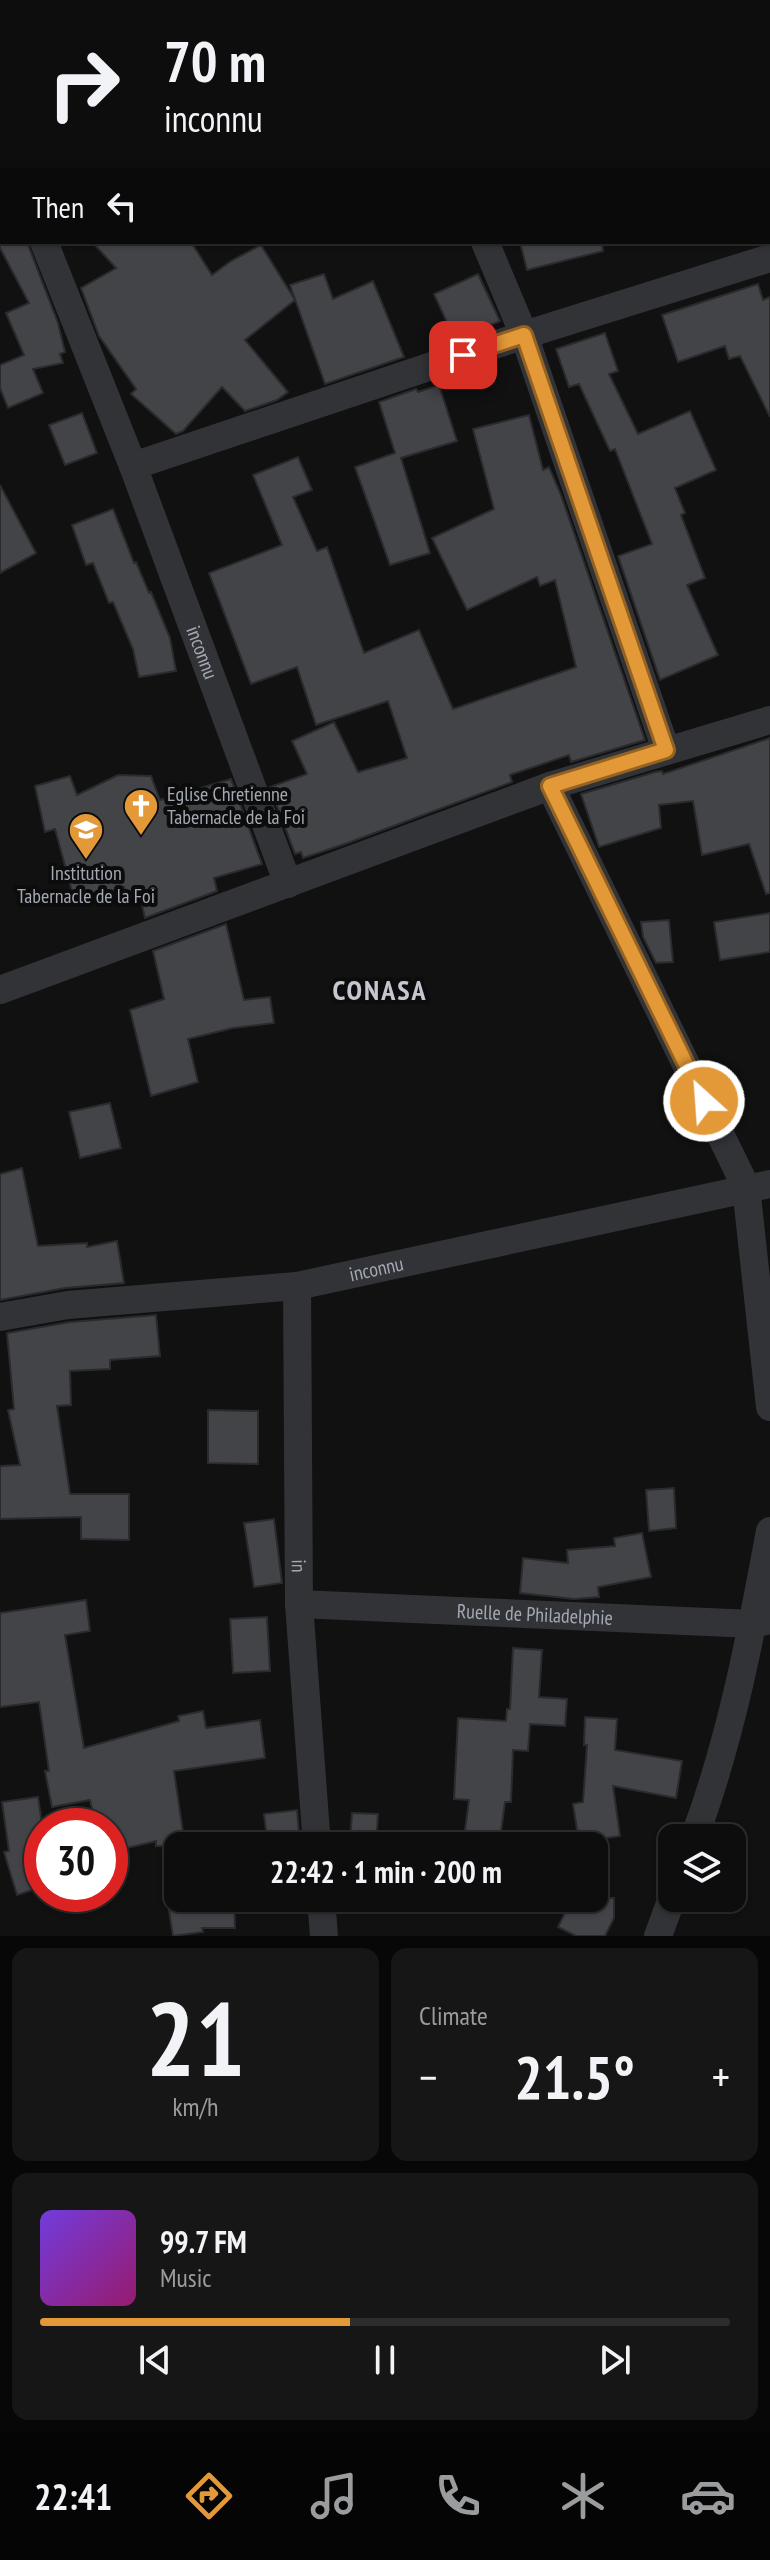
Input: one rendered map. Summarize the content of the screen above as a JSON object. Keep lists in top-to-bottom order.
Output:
{
  "streets": {
    "street": ["inconnu", "in", "Ruelle de Philadelphie"]
  },
  "crossings": [
    ["inconnu", "in"],
    ["in", "Ruelle de Philadelphie"]
  ],
  "districts": ["CONASA"],
  "places": {
    "church": ["Eglise Chretienne Tabernacle de la Foi"],
    "school or university": ["Institution Tabernacle de la Foi"]
  },
  "page": {
    "turn": ["70 m", "inconnu"],
    "then": "Then",
    "limit": "30",
    "trip": "22:42 · 1 min · 200 m",
    "tile": [
      ["21", "km/h"],
      "Climate"
    ],
    "heat": ["−", "21.5°", "+"],
    "song": ["99.7 FM", "Music"],
    "tabs": "22:41"
  }
}
